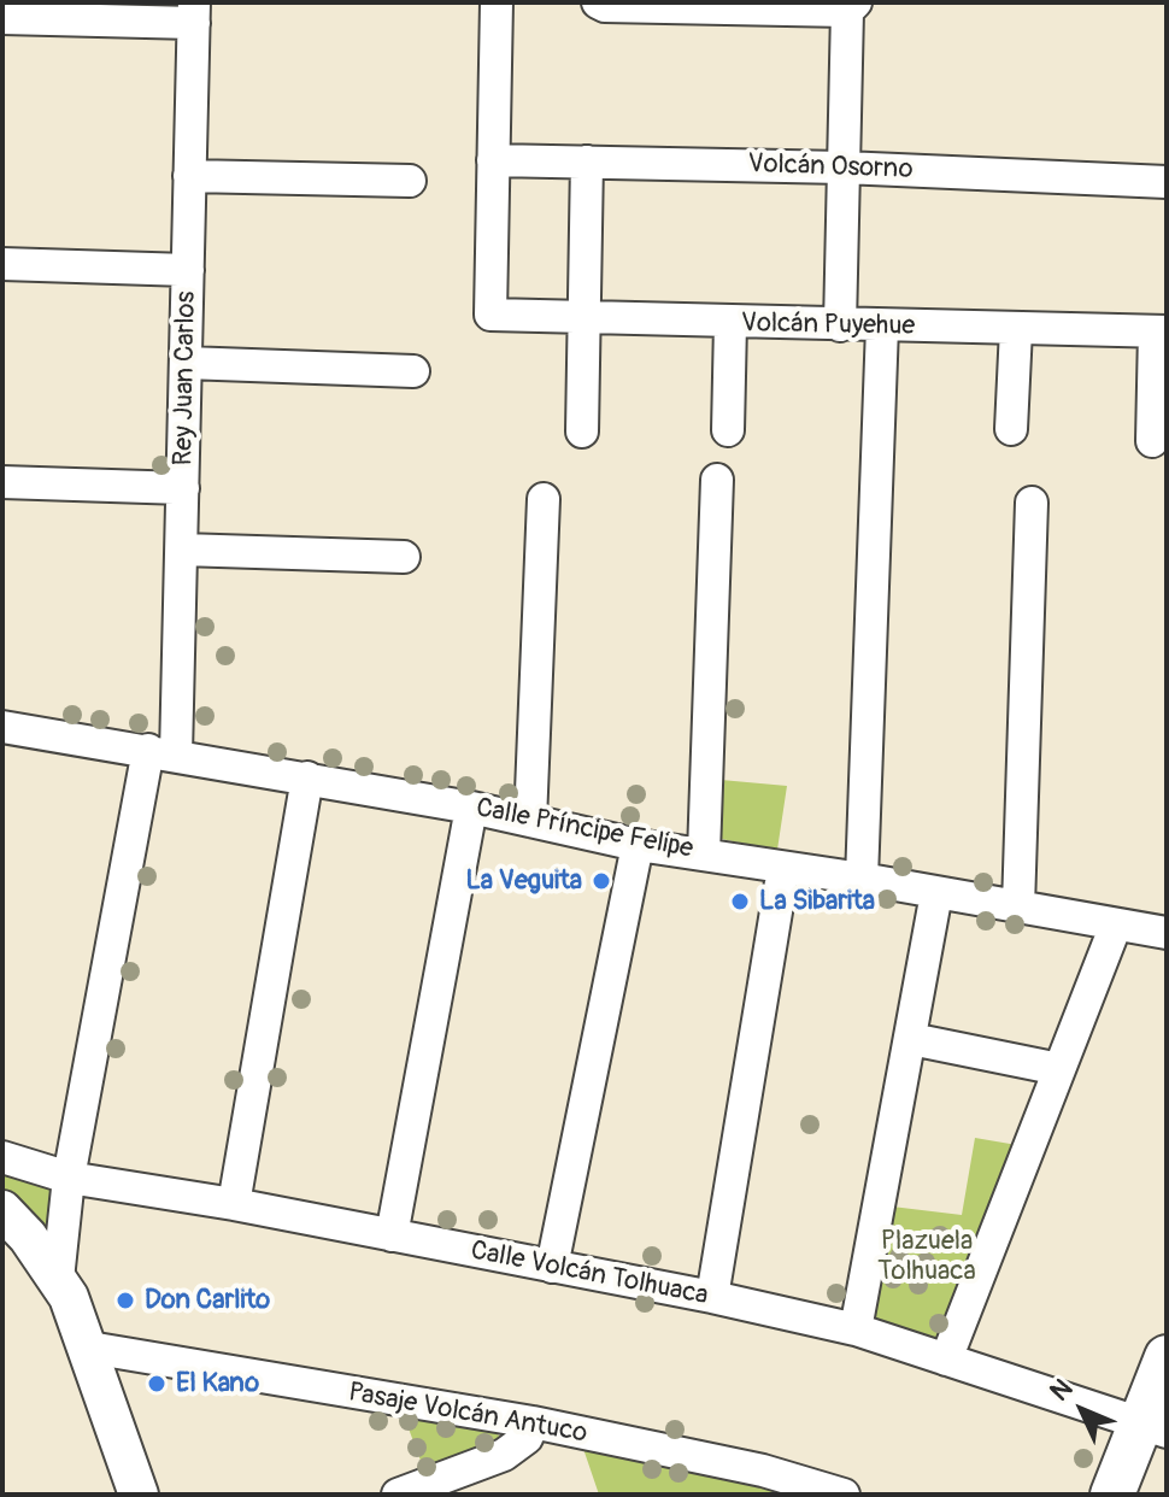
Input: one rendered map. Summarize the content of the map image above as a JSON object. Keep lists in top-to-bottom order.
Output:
{
  "streets": {
    "street": [
      "Volcán Osorno",
      "Volcán Puyehue",
      "Rey Juan Carlos",
      "Calle Príncipe Felipe",
      "Calle Volcán Tolhuaca",
      "Pasaje Volcán Antuco"
    ]
  },
  "crossings": [
    ["Volcán Osorno", "Volcán Puyehue"],
    ["Rey Juan Carlos", "Calle Príncipe Felipe"],
    ["Rey Juan Carlos", "Calle Volcán Tolhuaca"]
  ],
  "parks": ["Plazuela Tolhuaca"],
  "places": [
    "La Veguita",
    "La Sibarita",
    "Don Carlito",
    "El Kano"
  ],
  "north": "top left"
}
